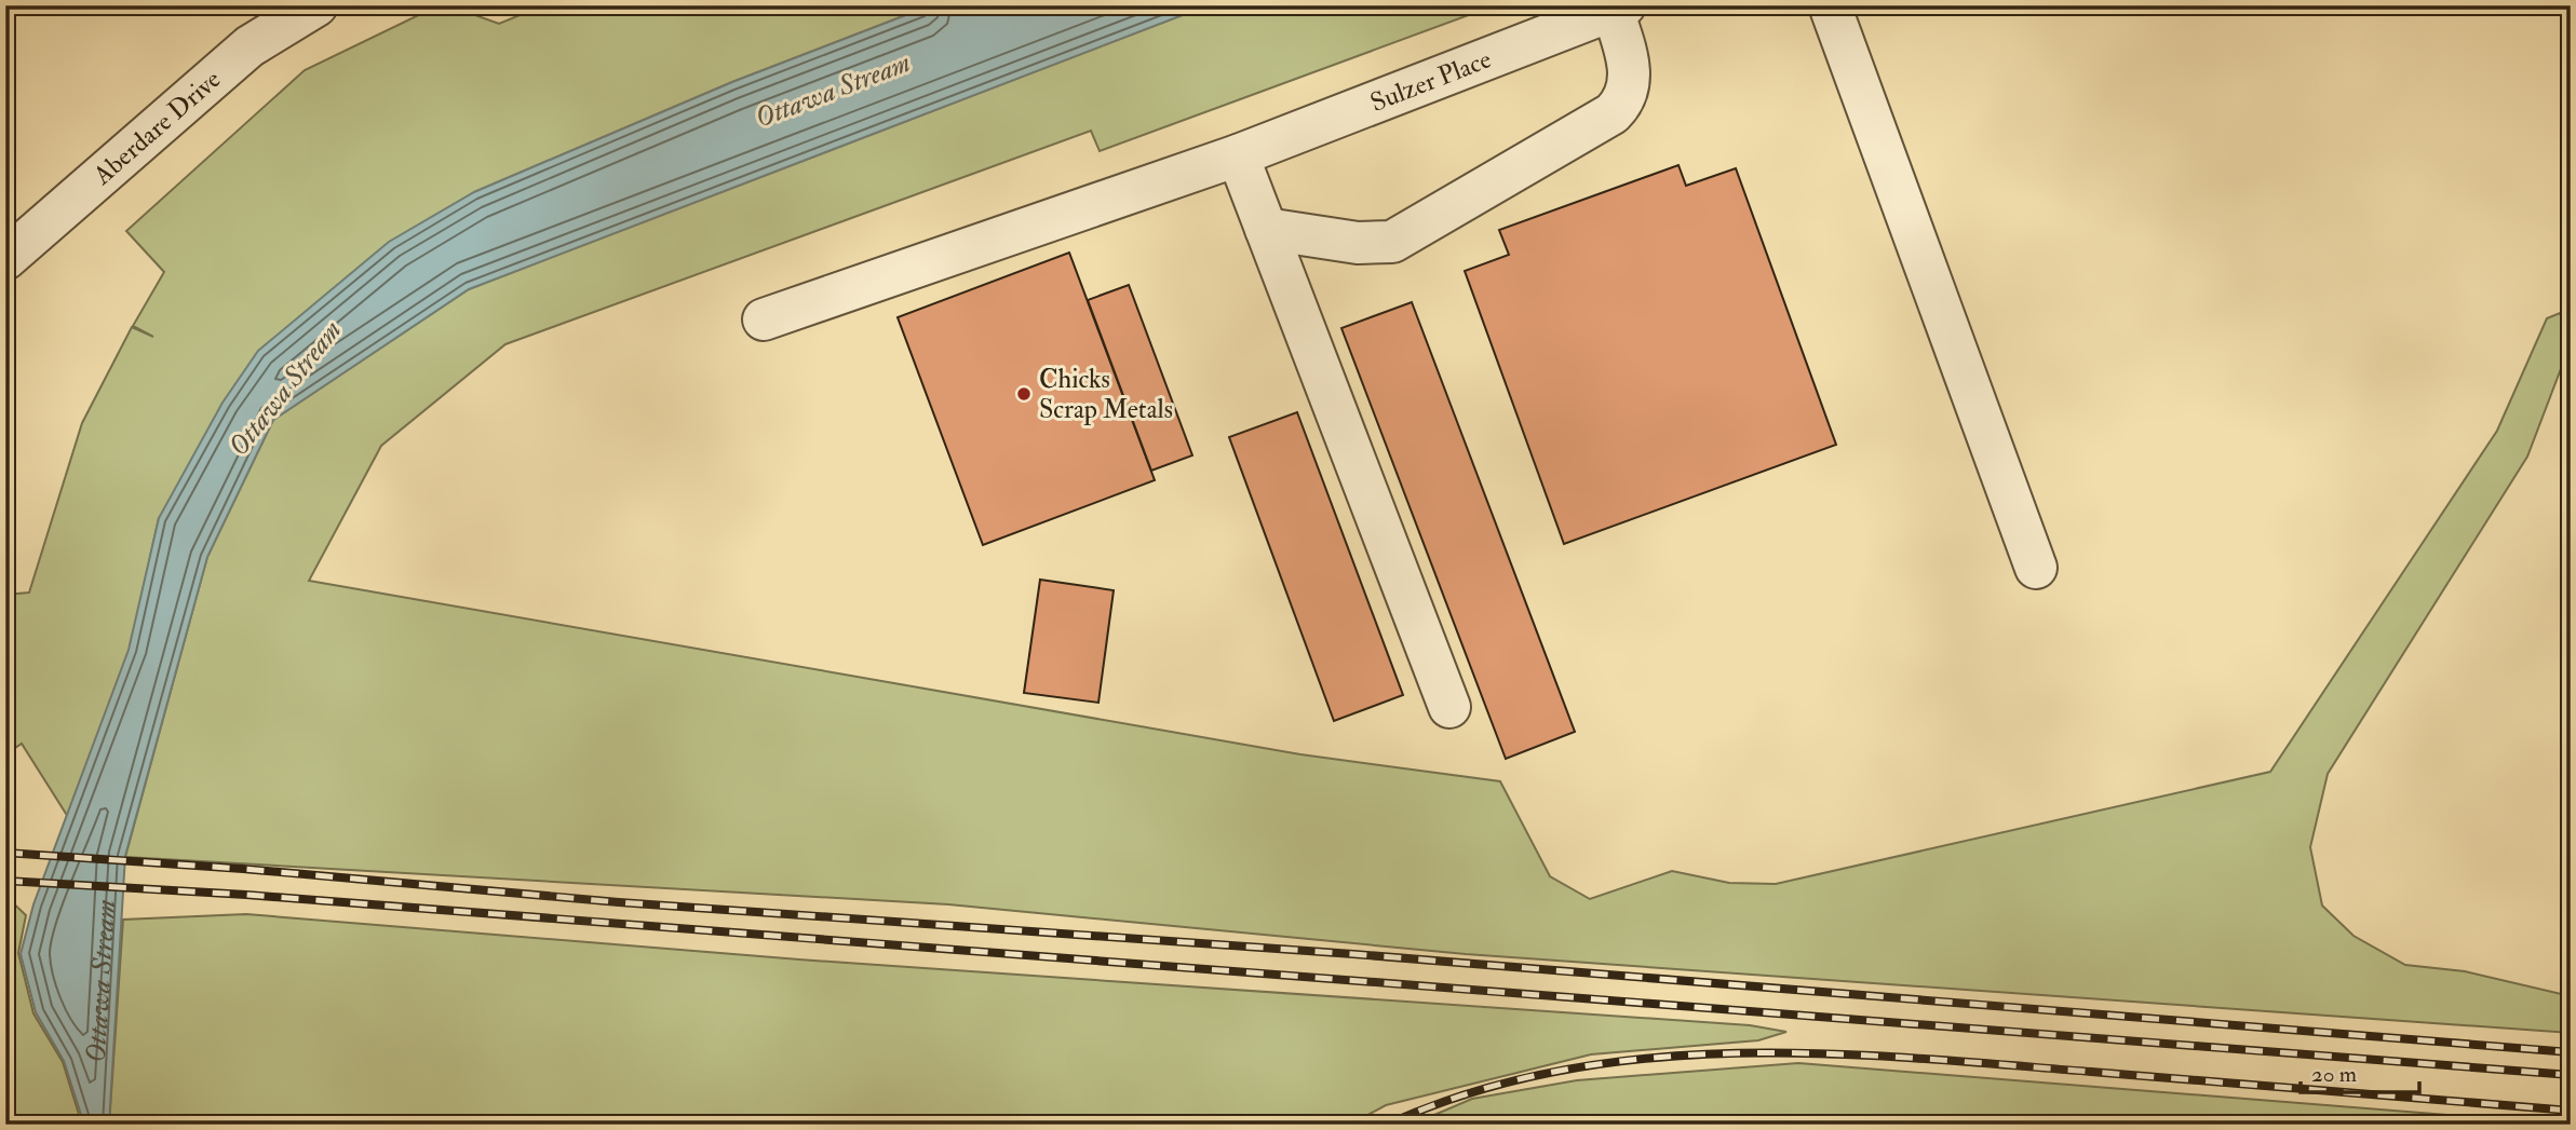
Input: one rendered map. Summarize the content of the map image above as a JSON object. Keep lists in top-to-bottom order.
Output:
{
  "streets": {
    "street": ["Sulzer Place", "Aberdare Drive"]
  },
  "water": ["Ottawa Stream"],
  "places": ["Chicks Scrap Metals"],
  "scale_bar": "20 m"
}
